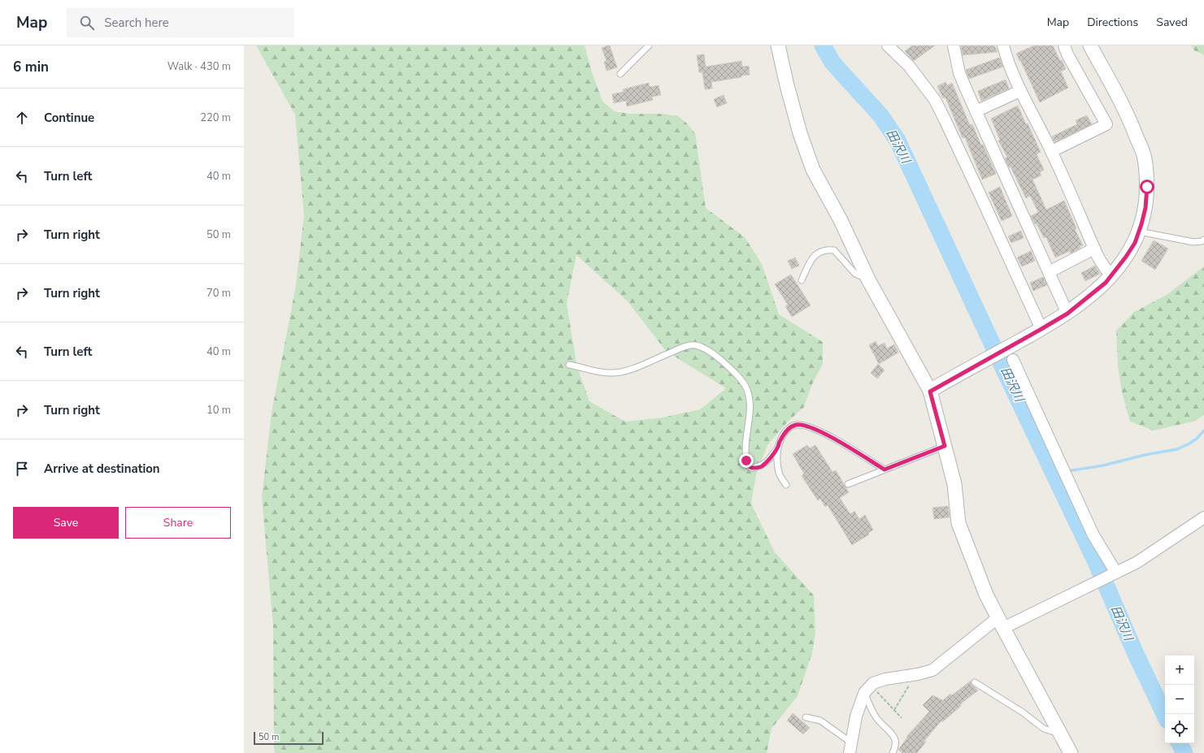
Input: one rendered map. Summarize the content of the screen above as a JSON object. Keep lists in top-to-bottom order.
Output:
{
  "water": ["田沢川"],
  "scale_bar": "50 m",
  "page": {
    "header": "Map",
    "search": "Search here",
    "nav": ["Map", "Directions", "Saved"],
    "heading": ["6 min", "Walk · 430 m"],
    "list": [
      ["Continue", "220 m"],
      ["Turn left", "40 m"],
      ["Turn right", "50 m"],
      ["Turn right", "70 m"],
      ["Turn left", "40 m"],
      ["Turn right", "10 m"],
      "Arrive at destination"
    ],
    "buttons": ["Save", "Share"],
    "map_buttons": ["+", "−"],
    "scale": "50 m"
  }
}
